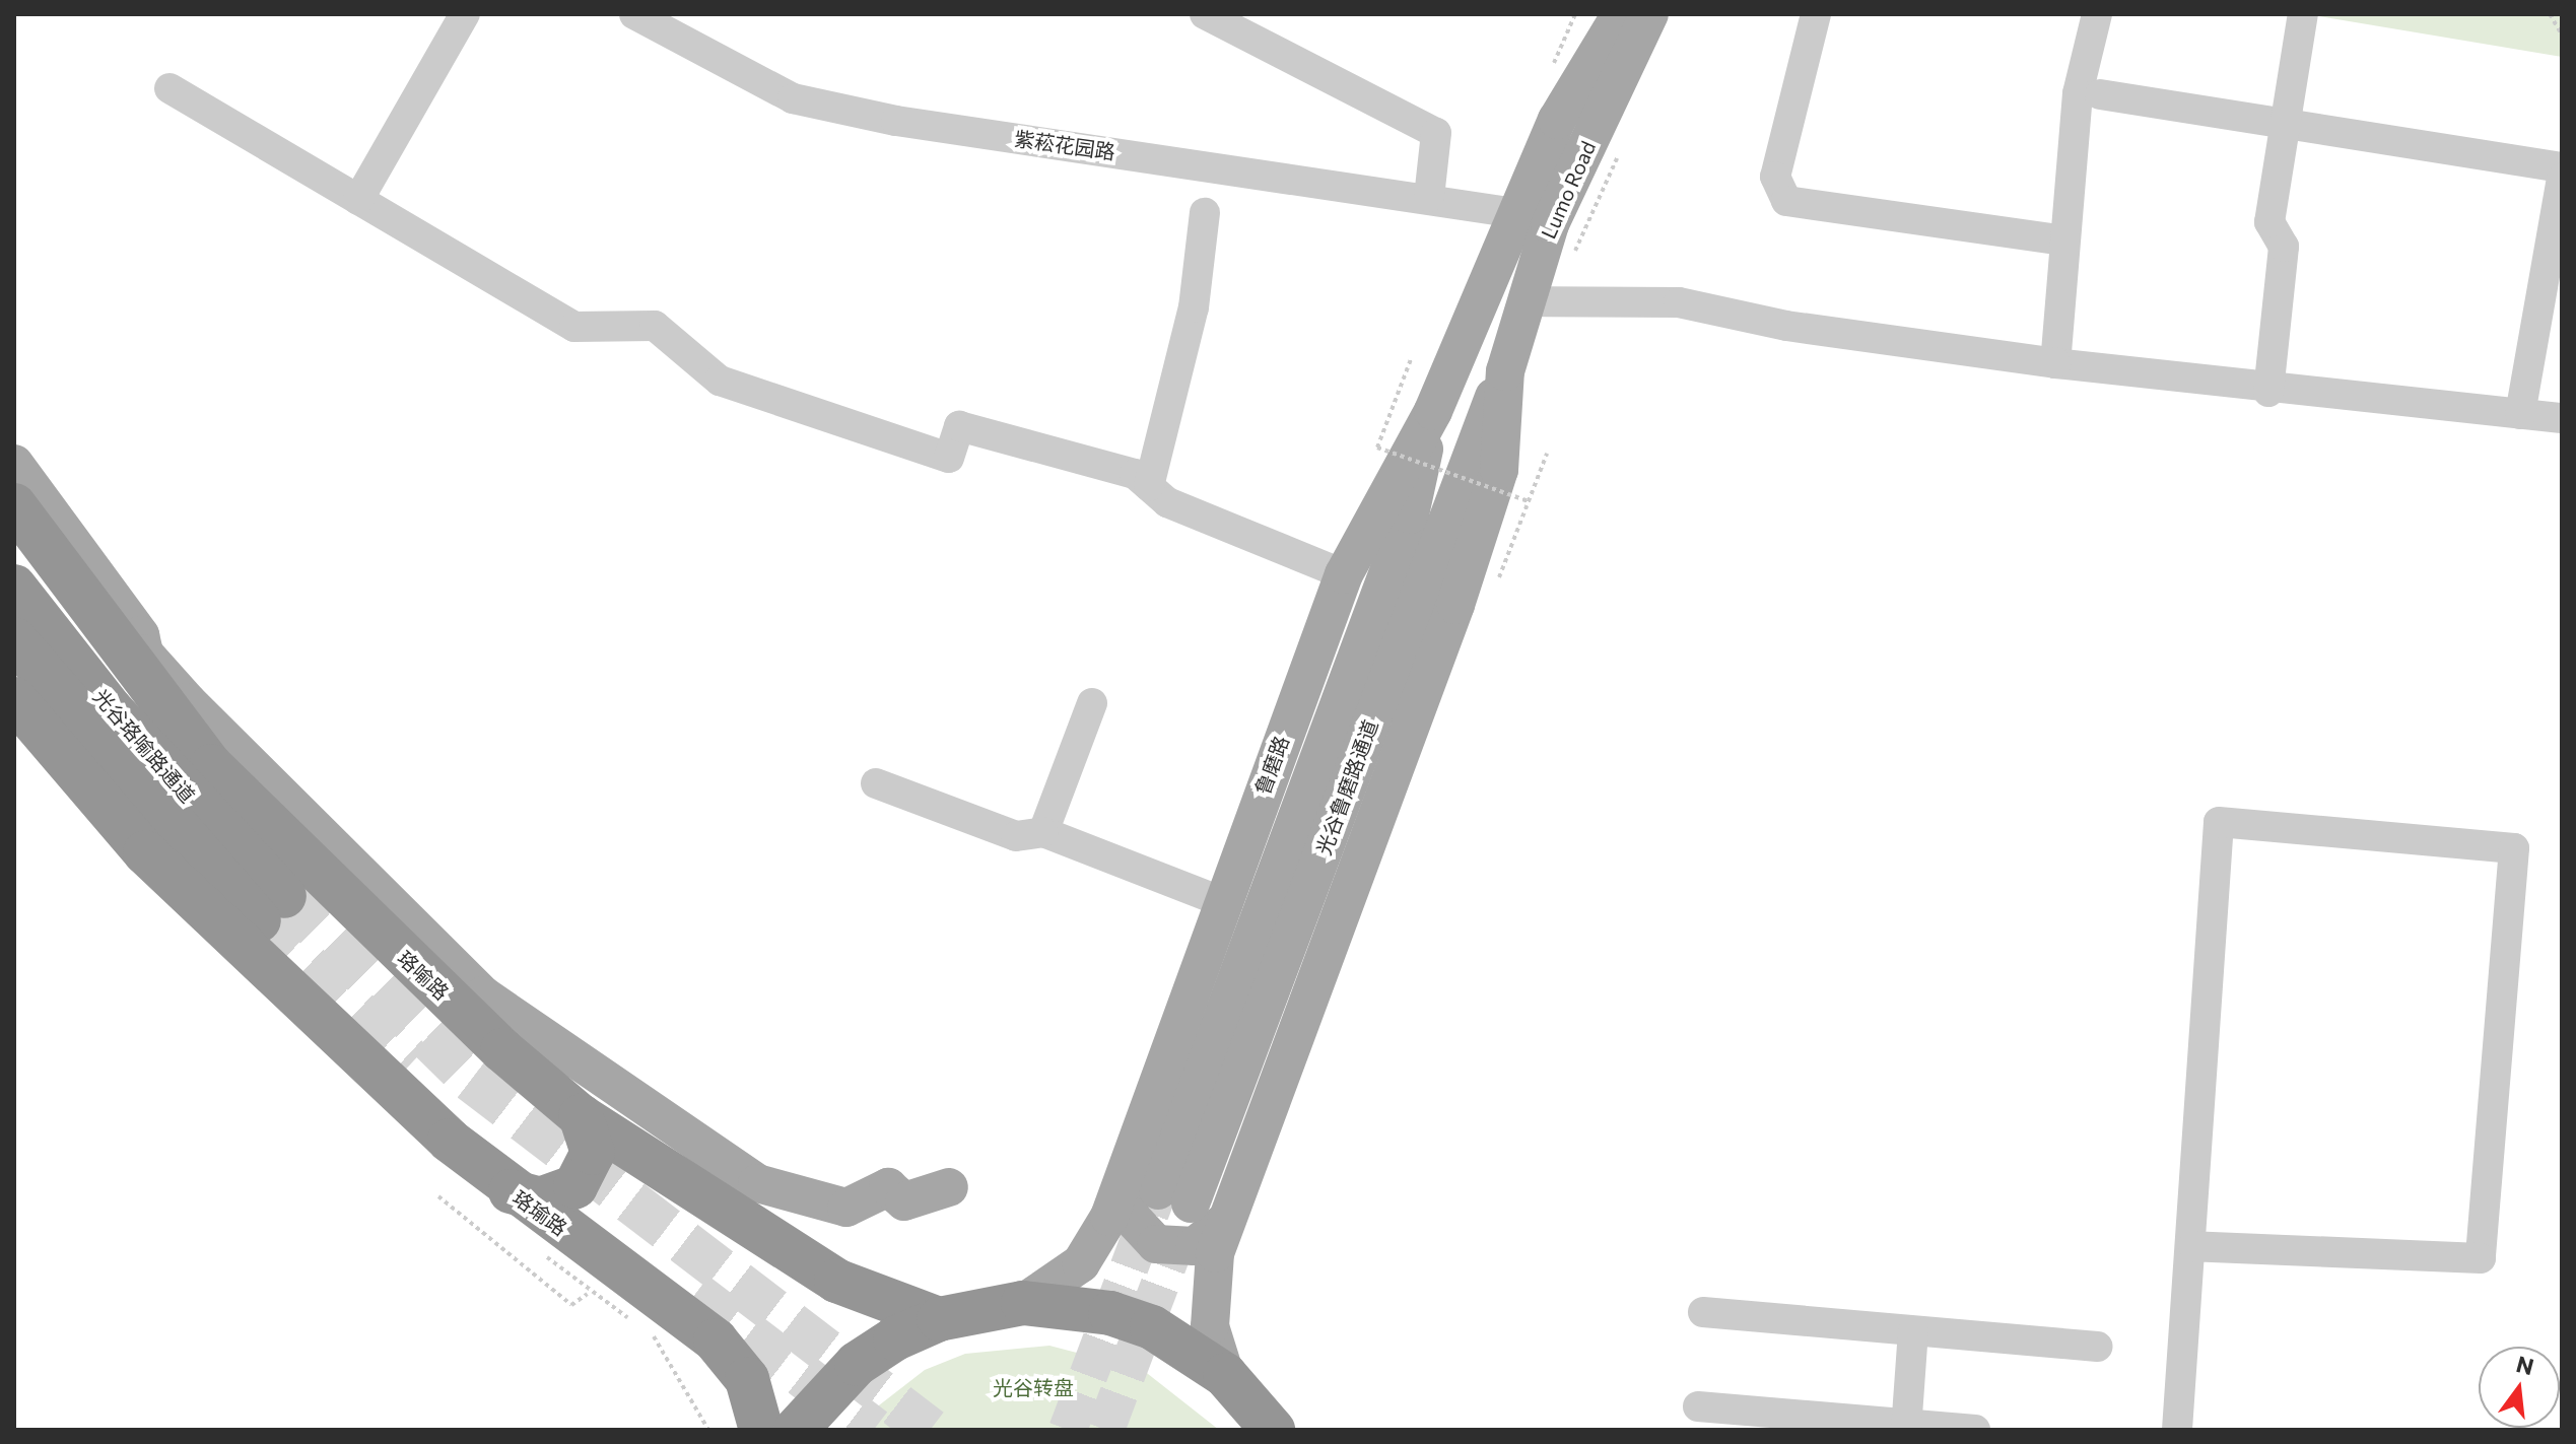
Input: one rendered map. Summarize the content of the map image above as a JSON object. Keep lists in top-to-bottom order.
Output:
{
  "streets": {
    "highway": ["光谷珞喻路通道", "珞喻路", "珞瑜路"],
    "main road": ["Lumo Road", "鲁磨路", "光谷鲁磨路通道"],
    "street": ["紫菘花园路"]
  },
  "crossings": [
    ["紫菘花园路", "Lumo Road"],
    ["紫菘花园路", "鲁磨路"],
    ["Lumo Road", "鲁磨路"],
    ["Lumo Road", "光谷鲁磨路通道"],
    ["鲁磨路", "光谷鲁磨路通道"]
  ],
  "parks": ["光谷转盘"],
  "north": "top"
}
